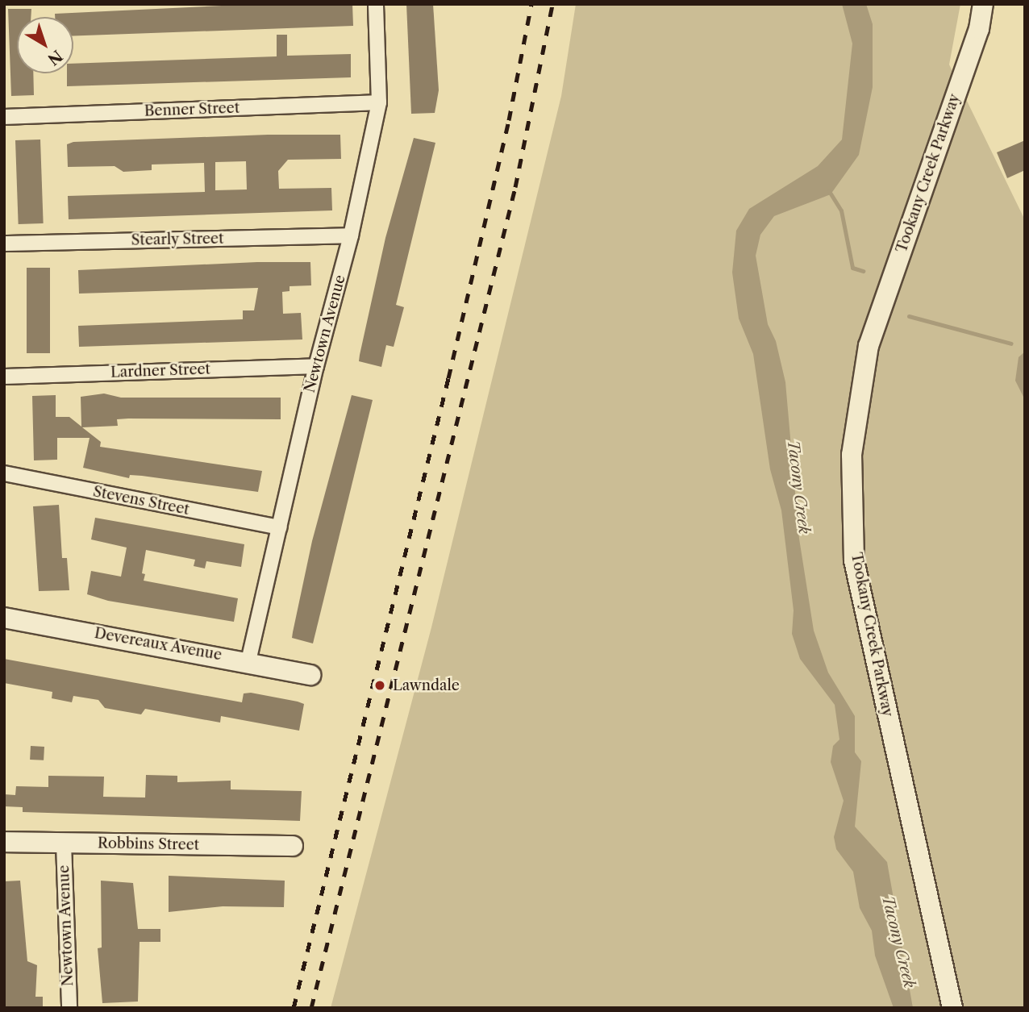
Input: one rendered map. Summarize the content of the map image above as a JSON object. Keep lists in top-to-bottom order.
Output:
{
  "streets": {
    "main road": ["Tookany Creek Parkway", "Devereaux Avenue", "Robbins Street"],
    "street": [
      "Benner Street",
      "Stearly Street",
      "Newtown Avenue",
      "Lardner Street",
      "Stevens Street"
    ]
  },
  "crossings": [
    ["Benner Street", "Newtown Avenue"],
    ["Stearly Street", "Newtown Avenue"],
    ["Newtown Avenue", "Lardner Street"],
    ["Newtown Avenue", "Stevens Street"],
    ["Newtown Avenue", "Devereaux Avenue"],
    ["Newtown Avenue", "Robbins Street"]
  ],
  "water": ["Tacony Creek"],
  "places": ["Lawndale"],
  "north": "bottom right"
}
